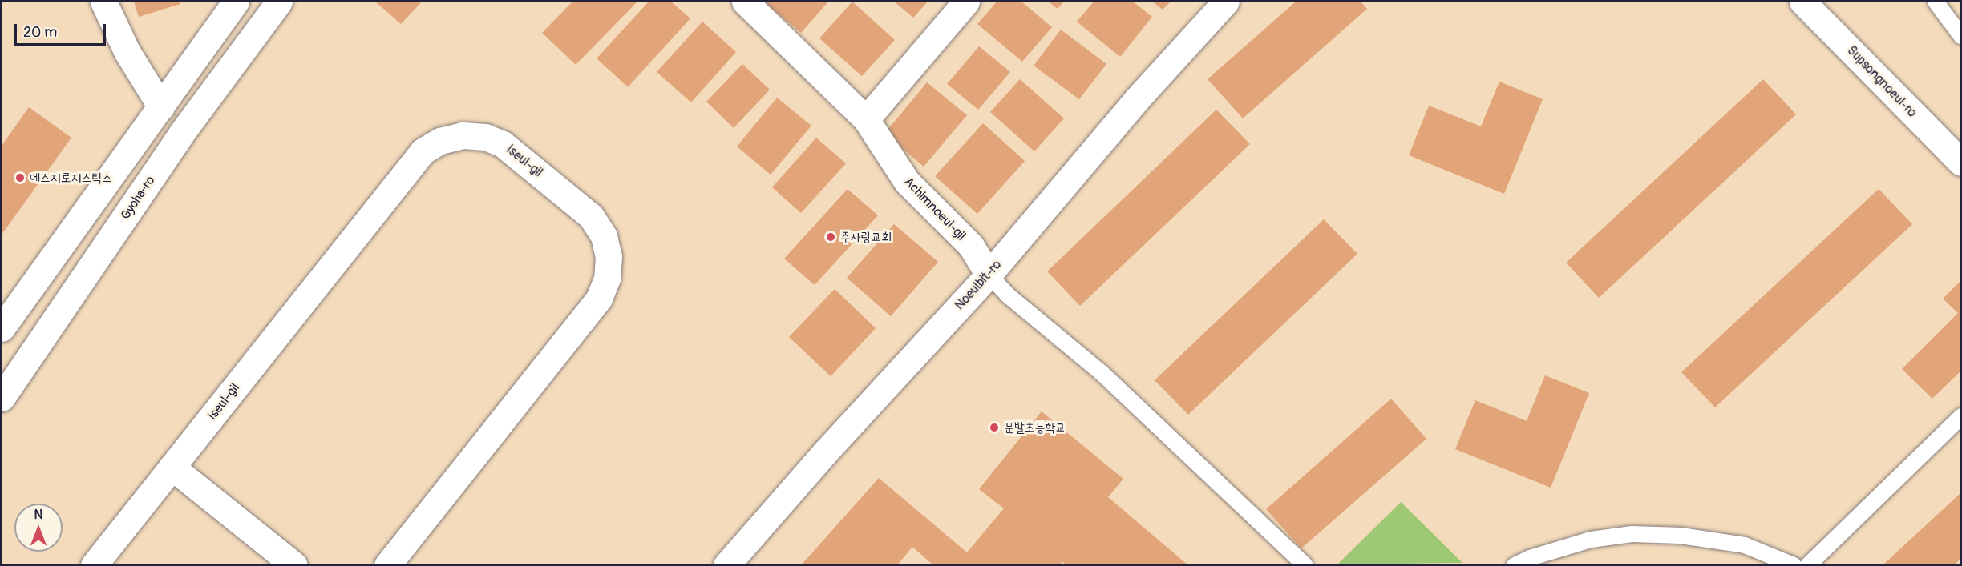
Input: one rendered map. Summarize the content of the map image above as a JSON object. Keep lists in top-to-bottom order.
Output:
{
  "streets": {
    "street": [
      "Supsongnoeul-ro",
      "Iseul-gil",
      "Gyoha-ro",
      "Achimnoeul-gil",
      "Noeulbit-ro"
    ]
  },
  "crossings": [
    ["Achimnoeul-gil", "Noeulbit-ro"]
  ],
  "places": ["에스지로지스틱스", "주사랑교회", "문발초등학교"],
  "scale_bar": "20 m",
  "north": "top"
}
